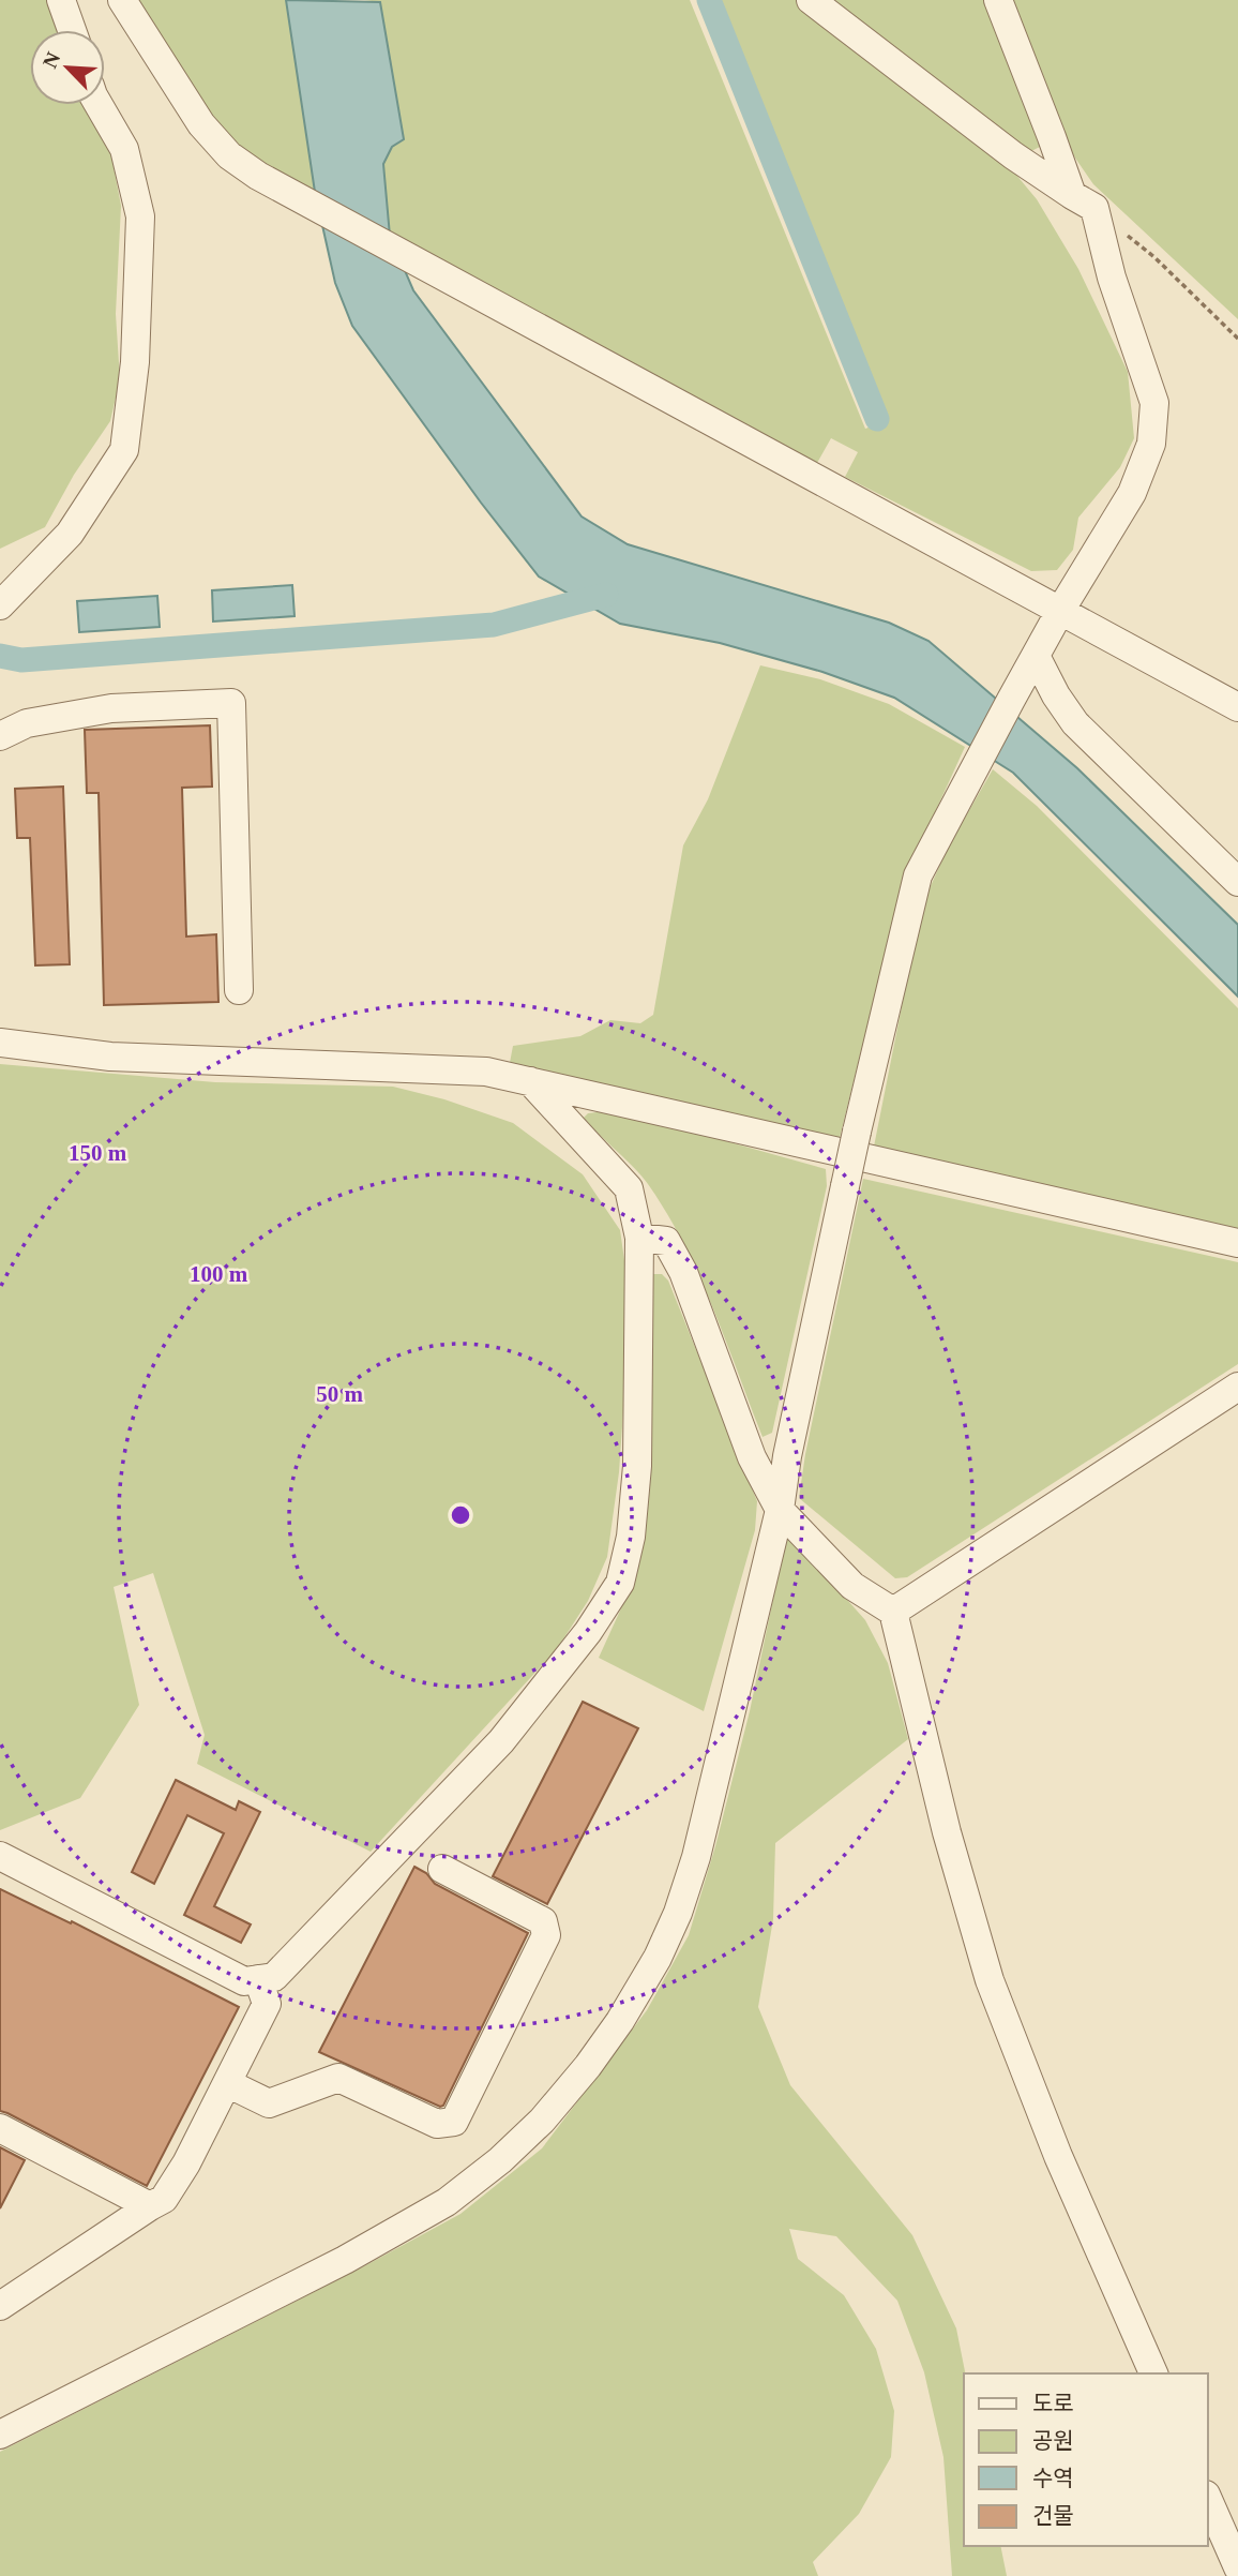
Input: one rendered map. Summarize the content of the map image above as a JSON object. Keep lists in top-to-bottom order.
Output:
{
  "legend": [
    "도로",
    "공원",
    "수역",
    "건물"
  ],
  "north": "top left",
  "rings": ["150 m", "100 m", "50 m"]
}
